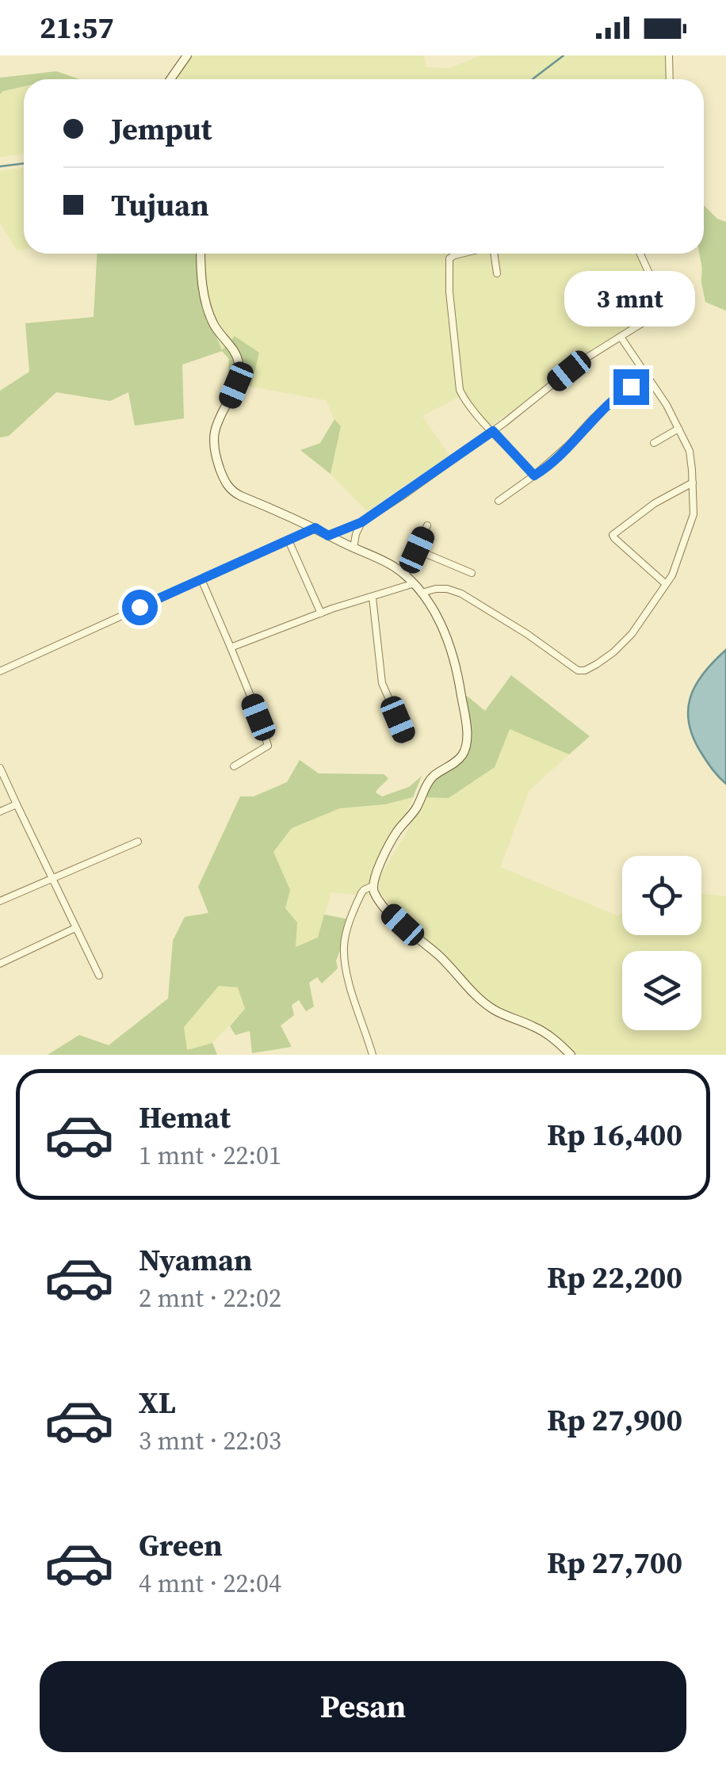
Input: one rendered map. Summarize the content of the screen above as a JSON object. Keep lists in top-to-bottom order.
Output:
{
  "page": {
    "status": "21:57",
    "banner": ["Jemput", "Tujuan"],
    "bubble": "3 mnt",
    "list": [
      {
        "name": "Hemat",
        "note": "1 mnt · 22:01",
        "value": "Rp 16,400"
      },
      {
        "name": "Nyaman",
        "note": "2 mnt · 22:02",
        "value": "Rp 22,200"
      },
      {
        "name": "XL",
        "note": "3 mnt · 22:03",
        "value": "Rp 27,900"
      },
      {
        "name": "Green",
        "note": "4 mnt · 22:04",
        "value": "Rp 27,700"
      }
    ],
    "buttons": "Pesan"
  }
}
